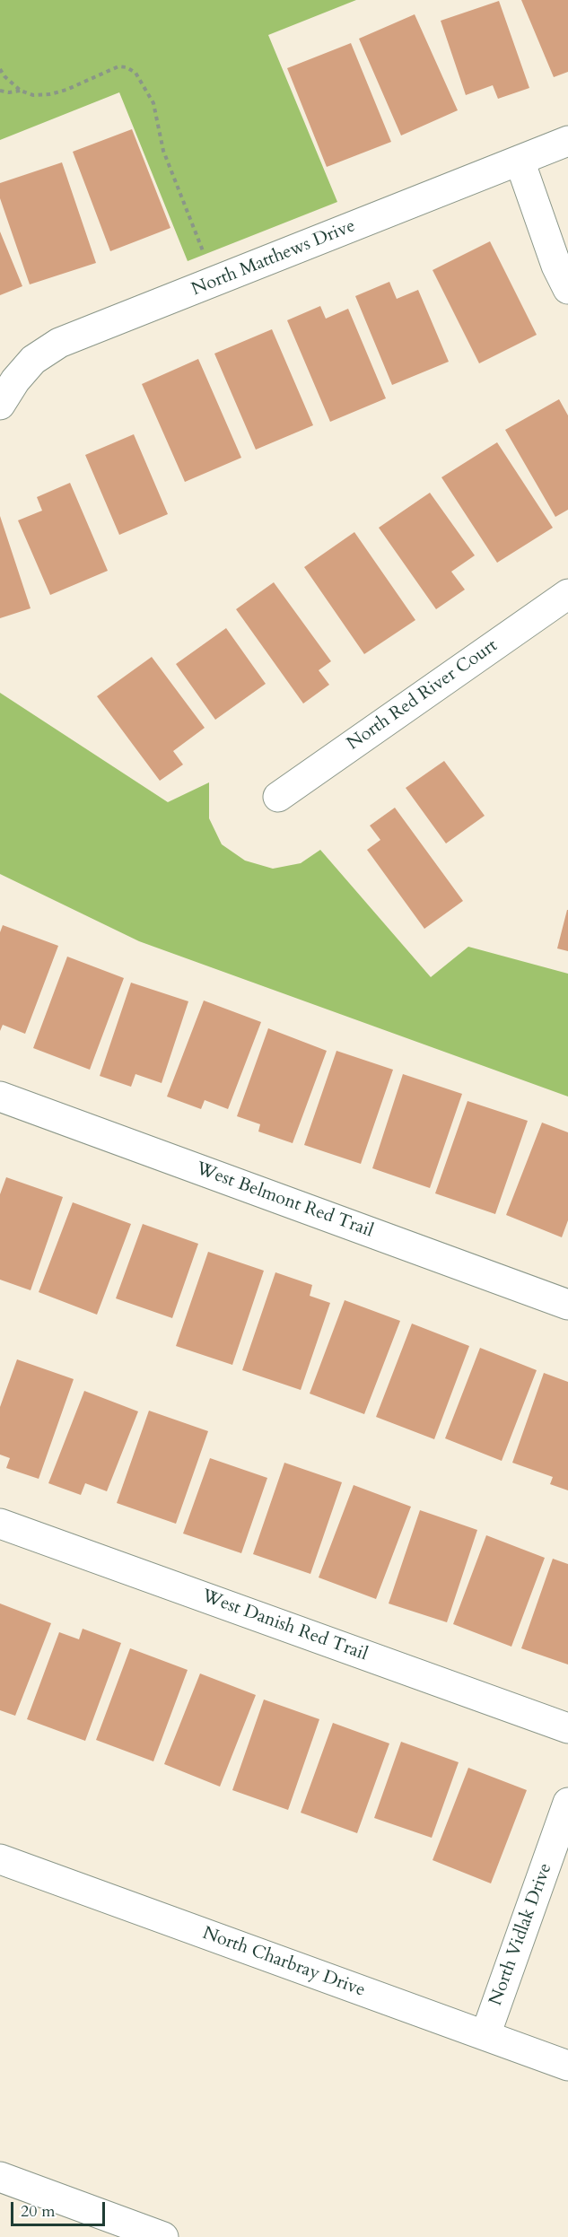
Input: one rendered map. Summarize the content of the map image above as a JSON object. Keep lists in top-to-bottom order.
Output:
{
  "streets": {
    "street": [
      "North Matthews Drive",
      "North Red River Court",
      "West Belmont Red Trail",
      "West Danish Red Trail",
      "North Vidlak Drive",
      "North Charbray Drive"
    ]
  },
  "crossings": [
    ["North Vidlak Drive", "North Charbray Drive"]
  ],
  "scale_bar": "20 m"
}
